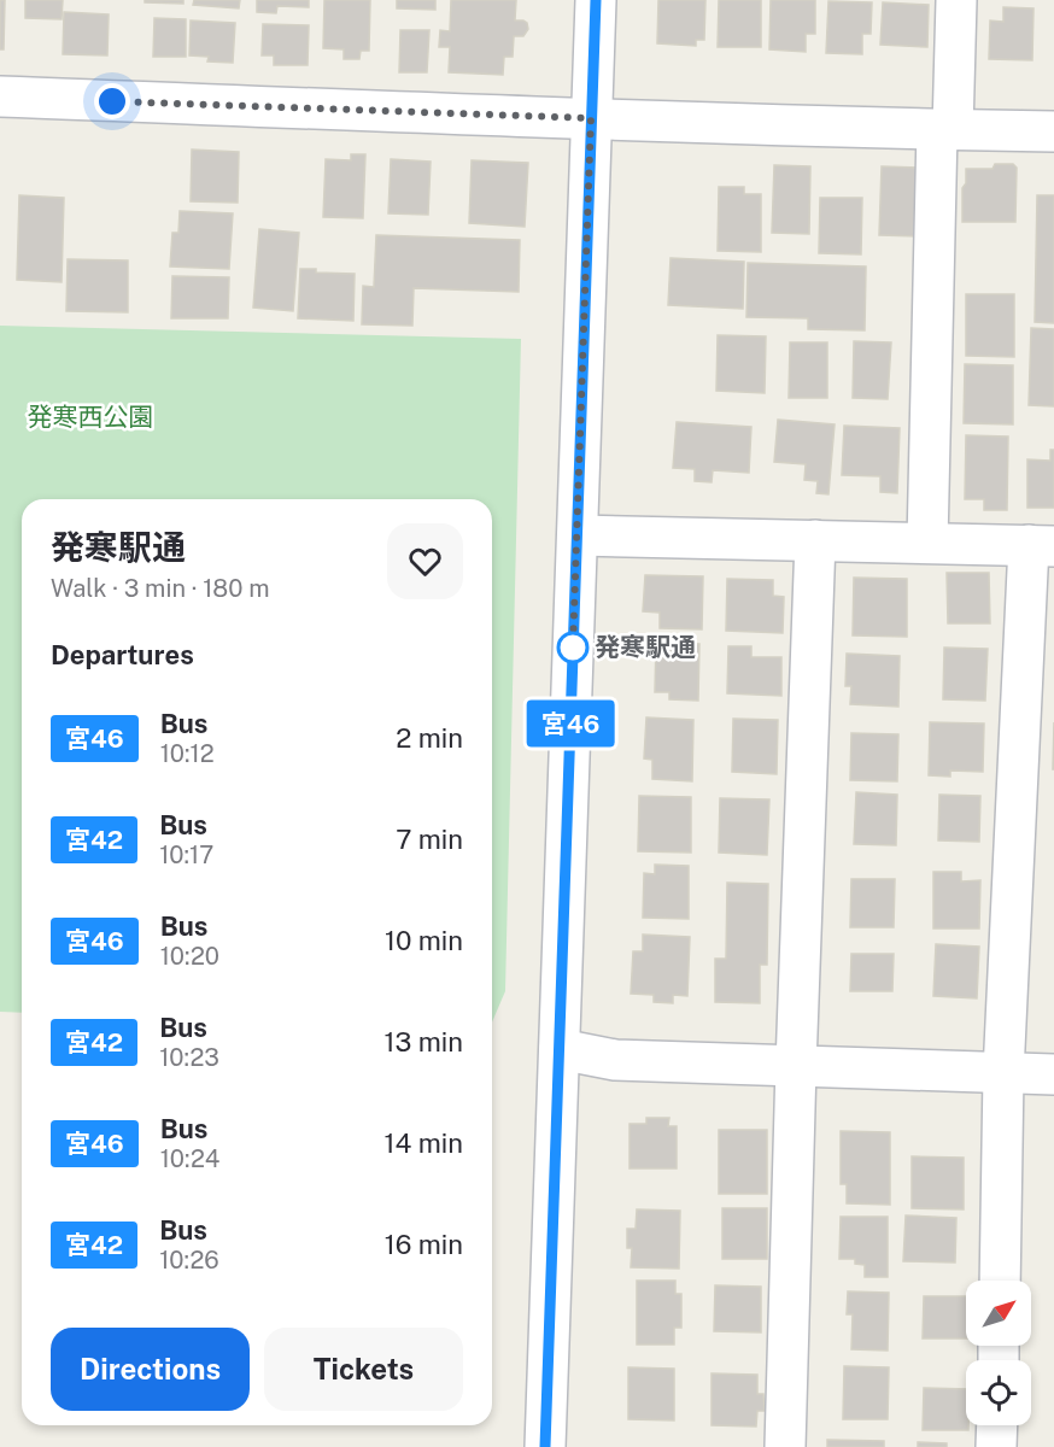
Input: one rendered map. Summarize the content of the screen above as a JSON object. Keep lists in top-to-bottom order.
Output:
{
  "parks": ["発寒西公園"],
  "places": ["発寒駅通"],
  "lines": ["bus line 宮46"],
  "north": "top right",
  "page": {
    "on_map": "宮46",
    "heading": [
      ["発寒駅通", "Walk · 3 min · 180 m"],
      "Departures"
    ],
    "list": [
      {
        "mark": "宮46",
        "name": "Bus",
        "note": "10:12",
        "value": "2 min"
      },
      {
        "mark": "宮42",
        "name": "Bus",
        "note": "10:17",
        "value": "7 min"
      },
      {
        "mark": "宮46",
        "name": "Bus",
        "note": "10:20",
        "value": "10 min"
      },
      {
        "mark": "宮42",
        "name": "Bus",
        "note": "10:23",
        "value": "13 min"
      },
      {
        "mark": "宮46",
        "name": "Bus",
        "note": "10:24",
        "value": "14 min"
      },
      {
        "mark": "宮42",
        "name": "Bus",
        "note": "10:26",
        "value": "16 min"
      }
    ],
    "buttons": ["Directions", "Tickets"]
  }
}
